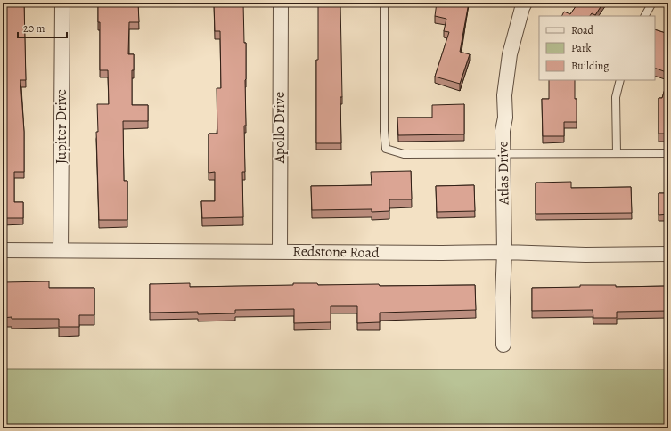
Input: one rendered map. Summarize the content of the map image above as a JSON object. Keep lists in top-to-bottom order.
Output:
{
  "streets": {
    "street": [
      "Jupiter Drive",
      "Apollo Drive",
      "Atlas Drive",
      "Redstone Road"
    ]
  },
  "crossings": [
    ["Jupiter Drive", "Redstone Road"],
    ["Apollo Drive", "Redstone Road"],
    ["Atlas Drive", "Redstone Road"]
  ],
  "legend": ["Road", "Park", "Building"],
  "scale_bar": "20 m"
}
